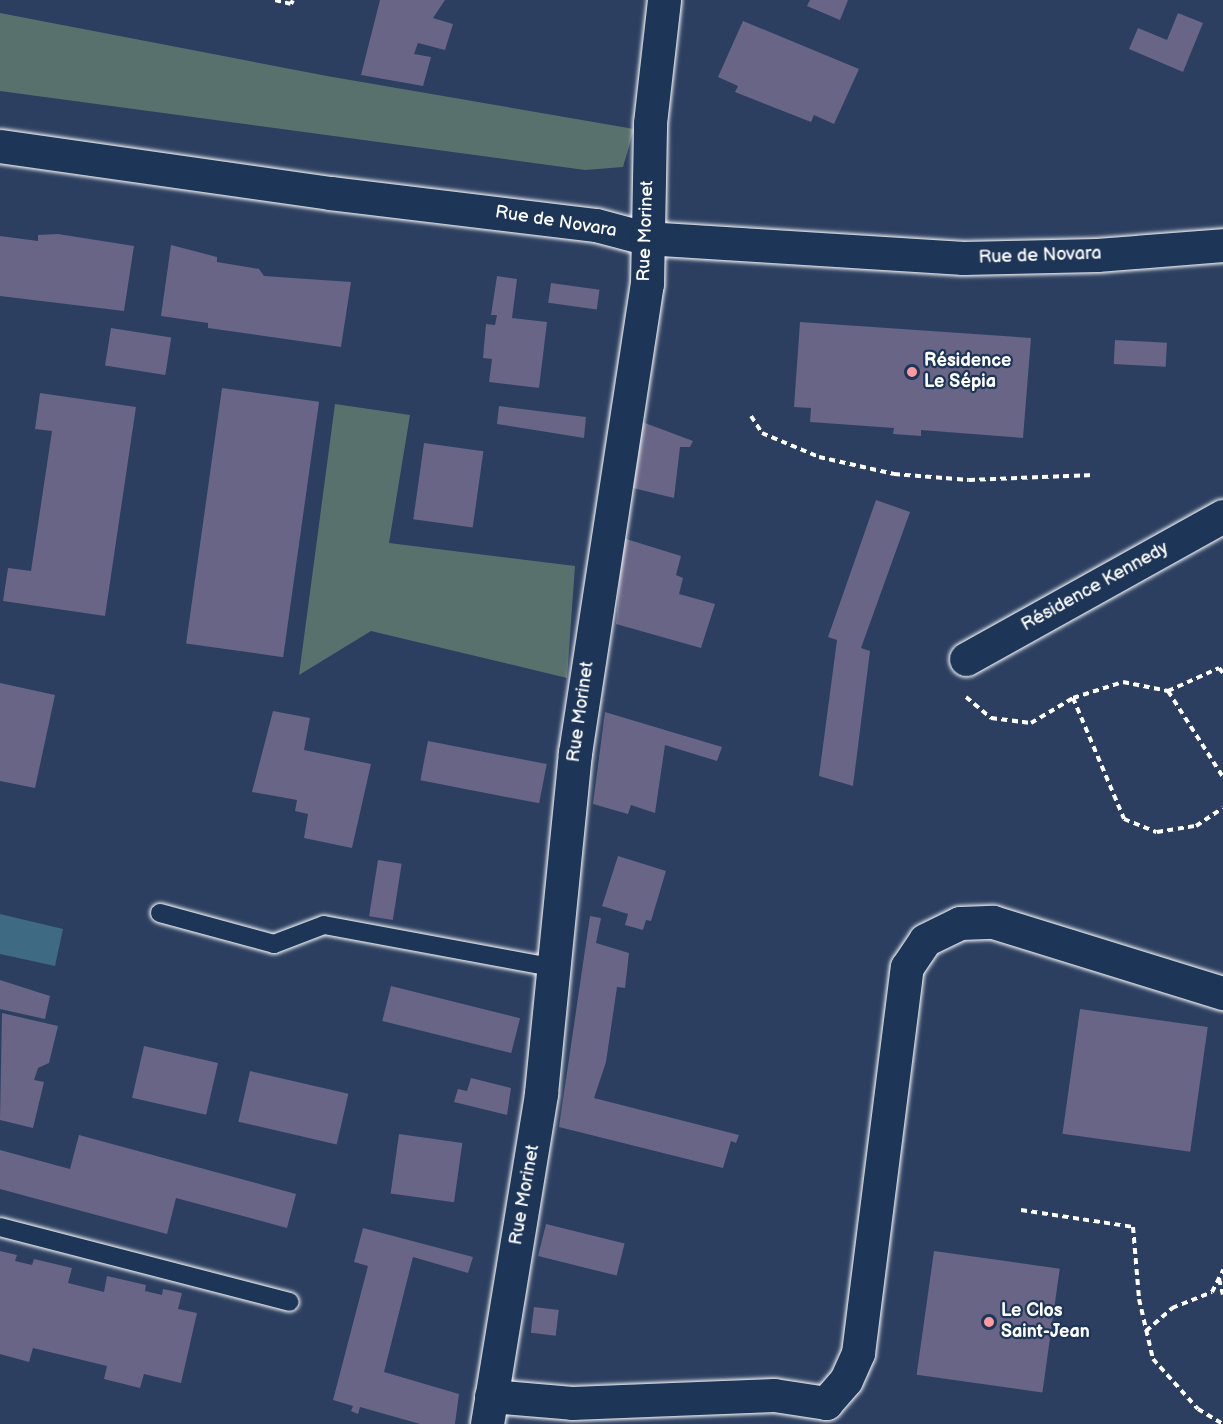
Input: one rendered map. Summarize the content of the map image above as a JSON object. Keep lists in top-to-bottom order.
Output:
{
  "streets": {
    "street": ["Rue de Novara", "Rue Morinet", "Résidence Kennedy"]
  },
  "crossings": [
    ["Rue de Novara", "Rue Morinet"]
  ],
  "places": ["Résidence Le Sépia", "Le Clos Saint-Jean"]
}
